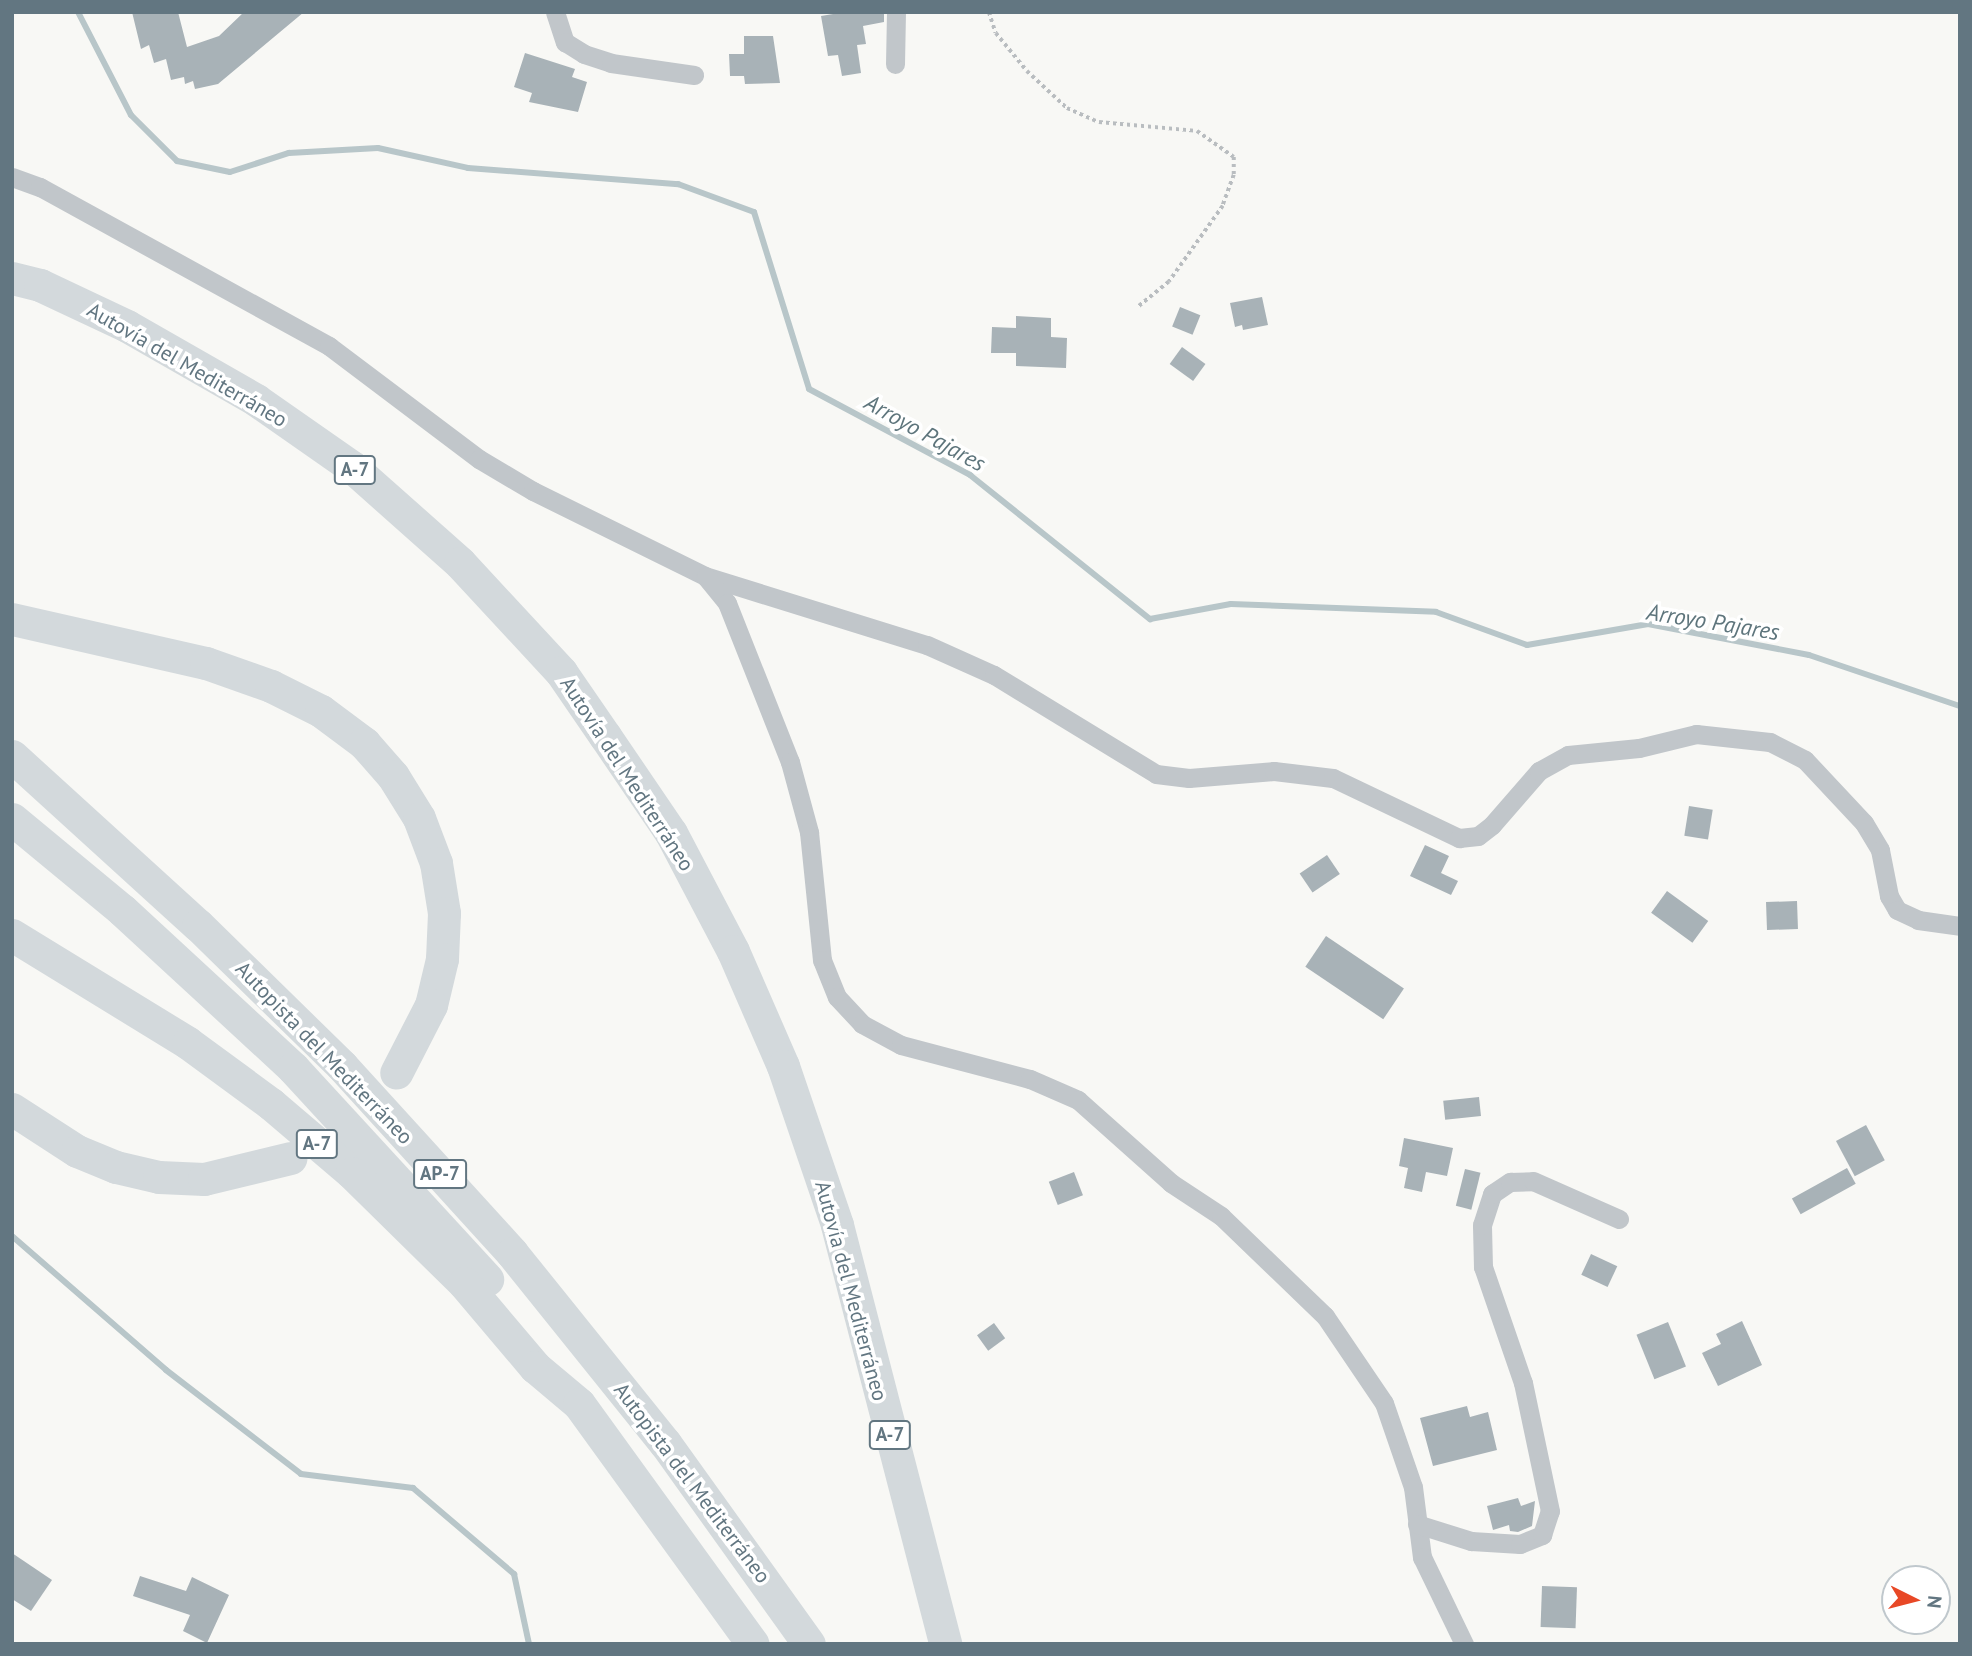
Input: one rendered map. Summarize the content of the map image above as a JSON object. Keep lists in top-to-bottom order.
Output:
{
  "streets": {
    "highway": [
      "Autovía del Mediterráneo",
      "A-7",
      "Autopista del Mediterráneo",
      "AP-7"
    ]
  },
  "crossings": [
    ["A-7", "Autopista del Mediterráneo"]
  ],
  "water": ["Arroyo Pajares"],
  "north": "right"
}
